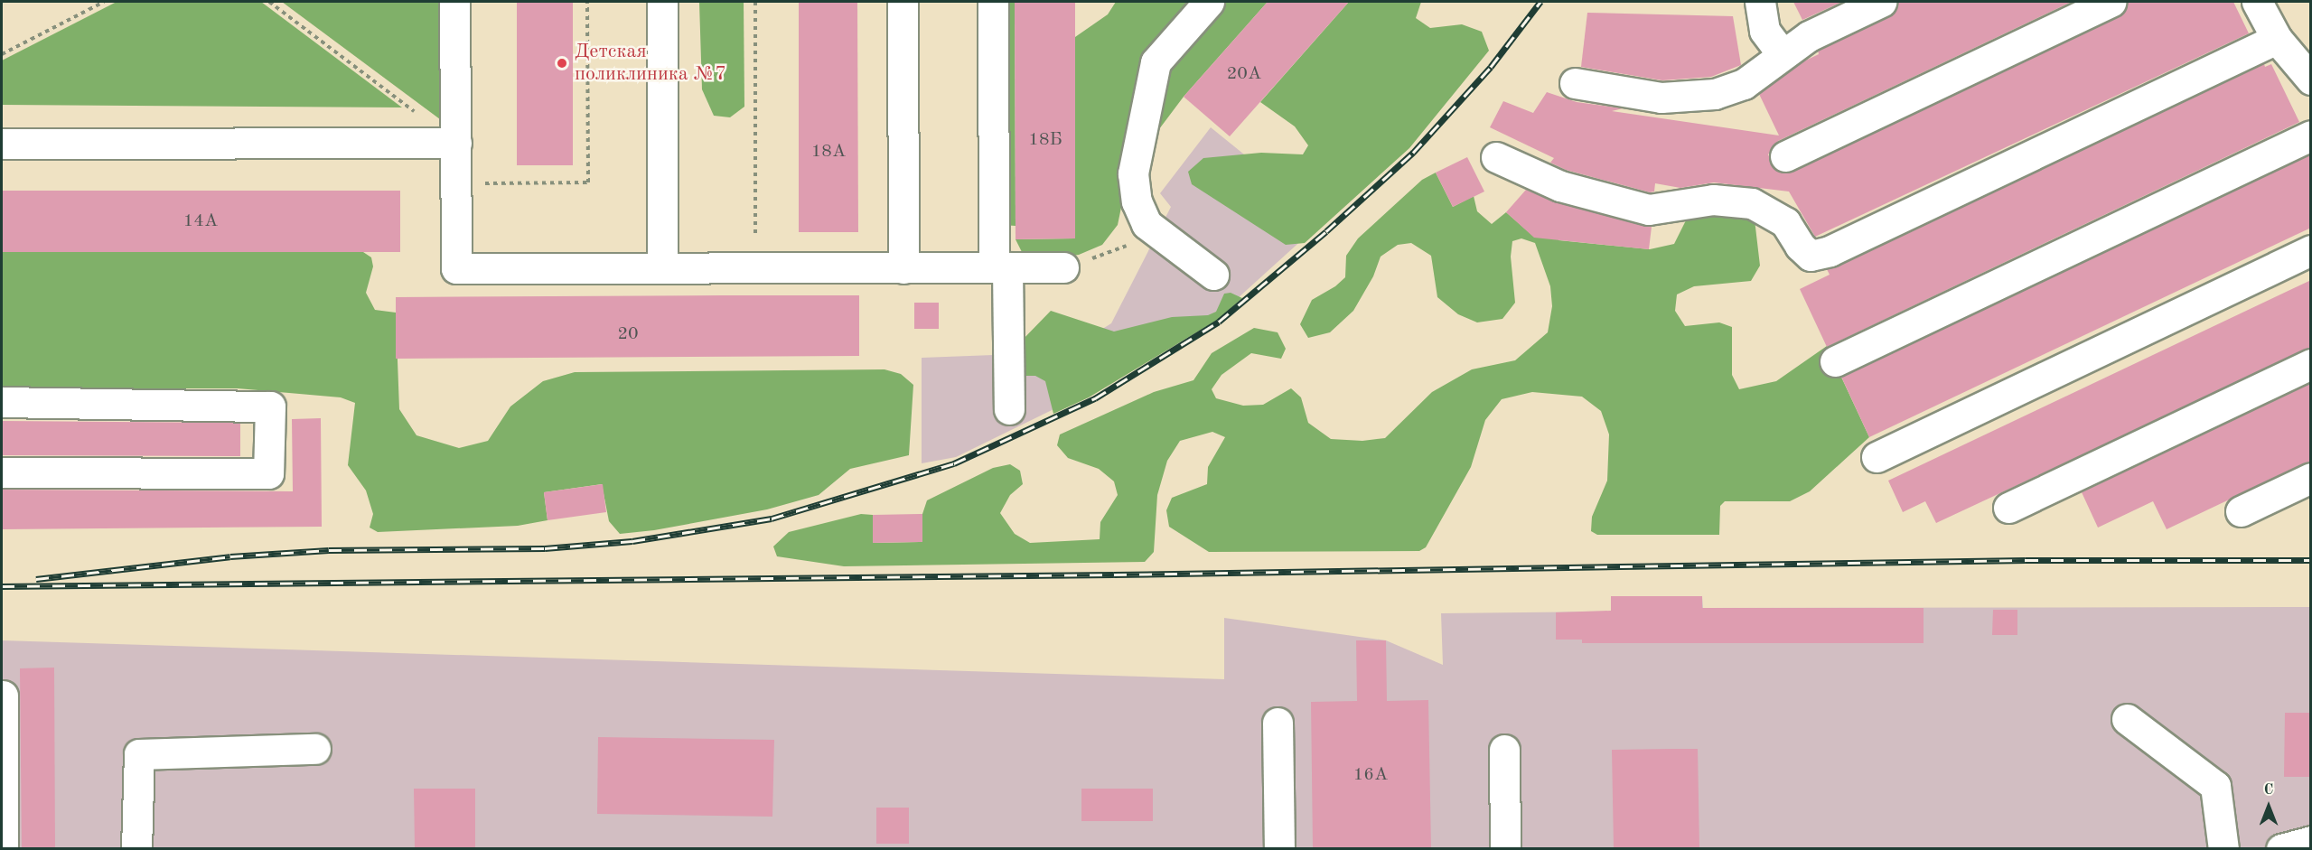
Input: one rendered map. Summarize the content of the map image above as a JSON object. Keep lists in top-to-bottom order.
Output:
{
  "places": ["Детская поликлиника №7"],
  "house_numbers": [
    "20А",
    "18Б",
    "18А",
    "14А",
    "20",
    "16А"
  ],
  "north": "top"
}
